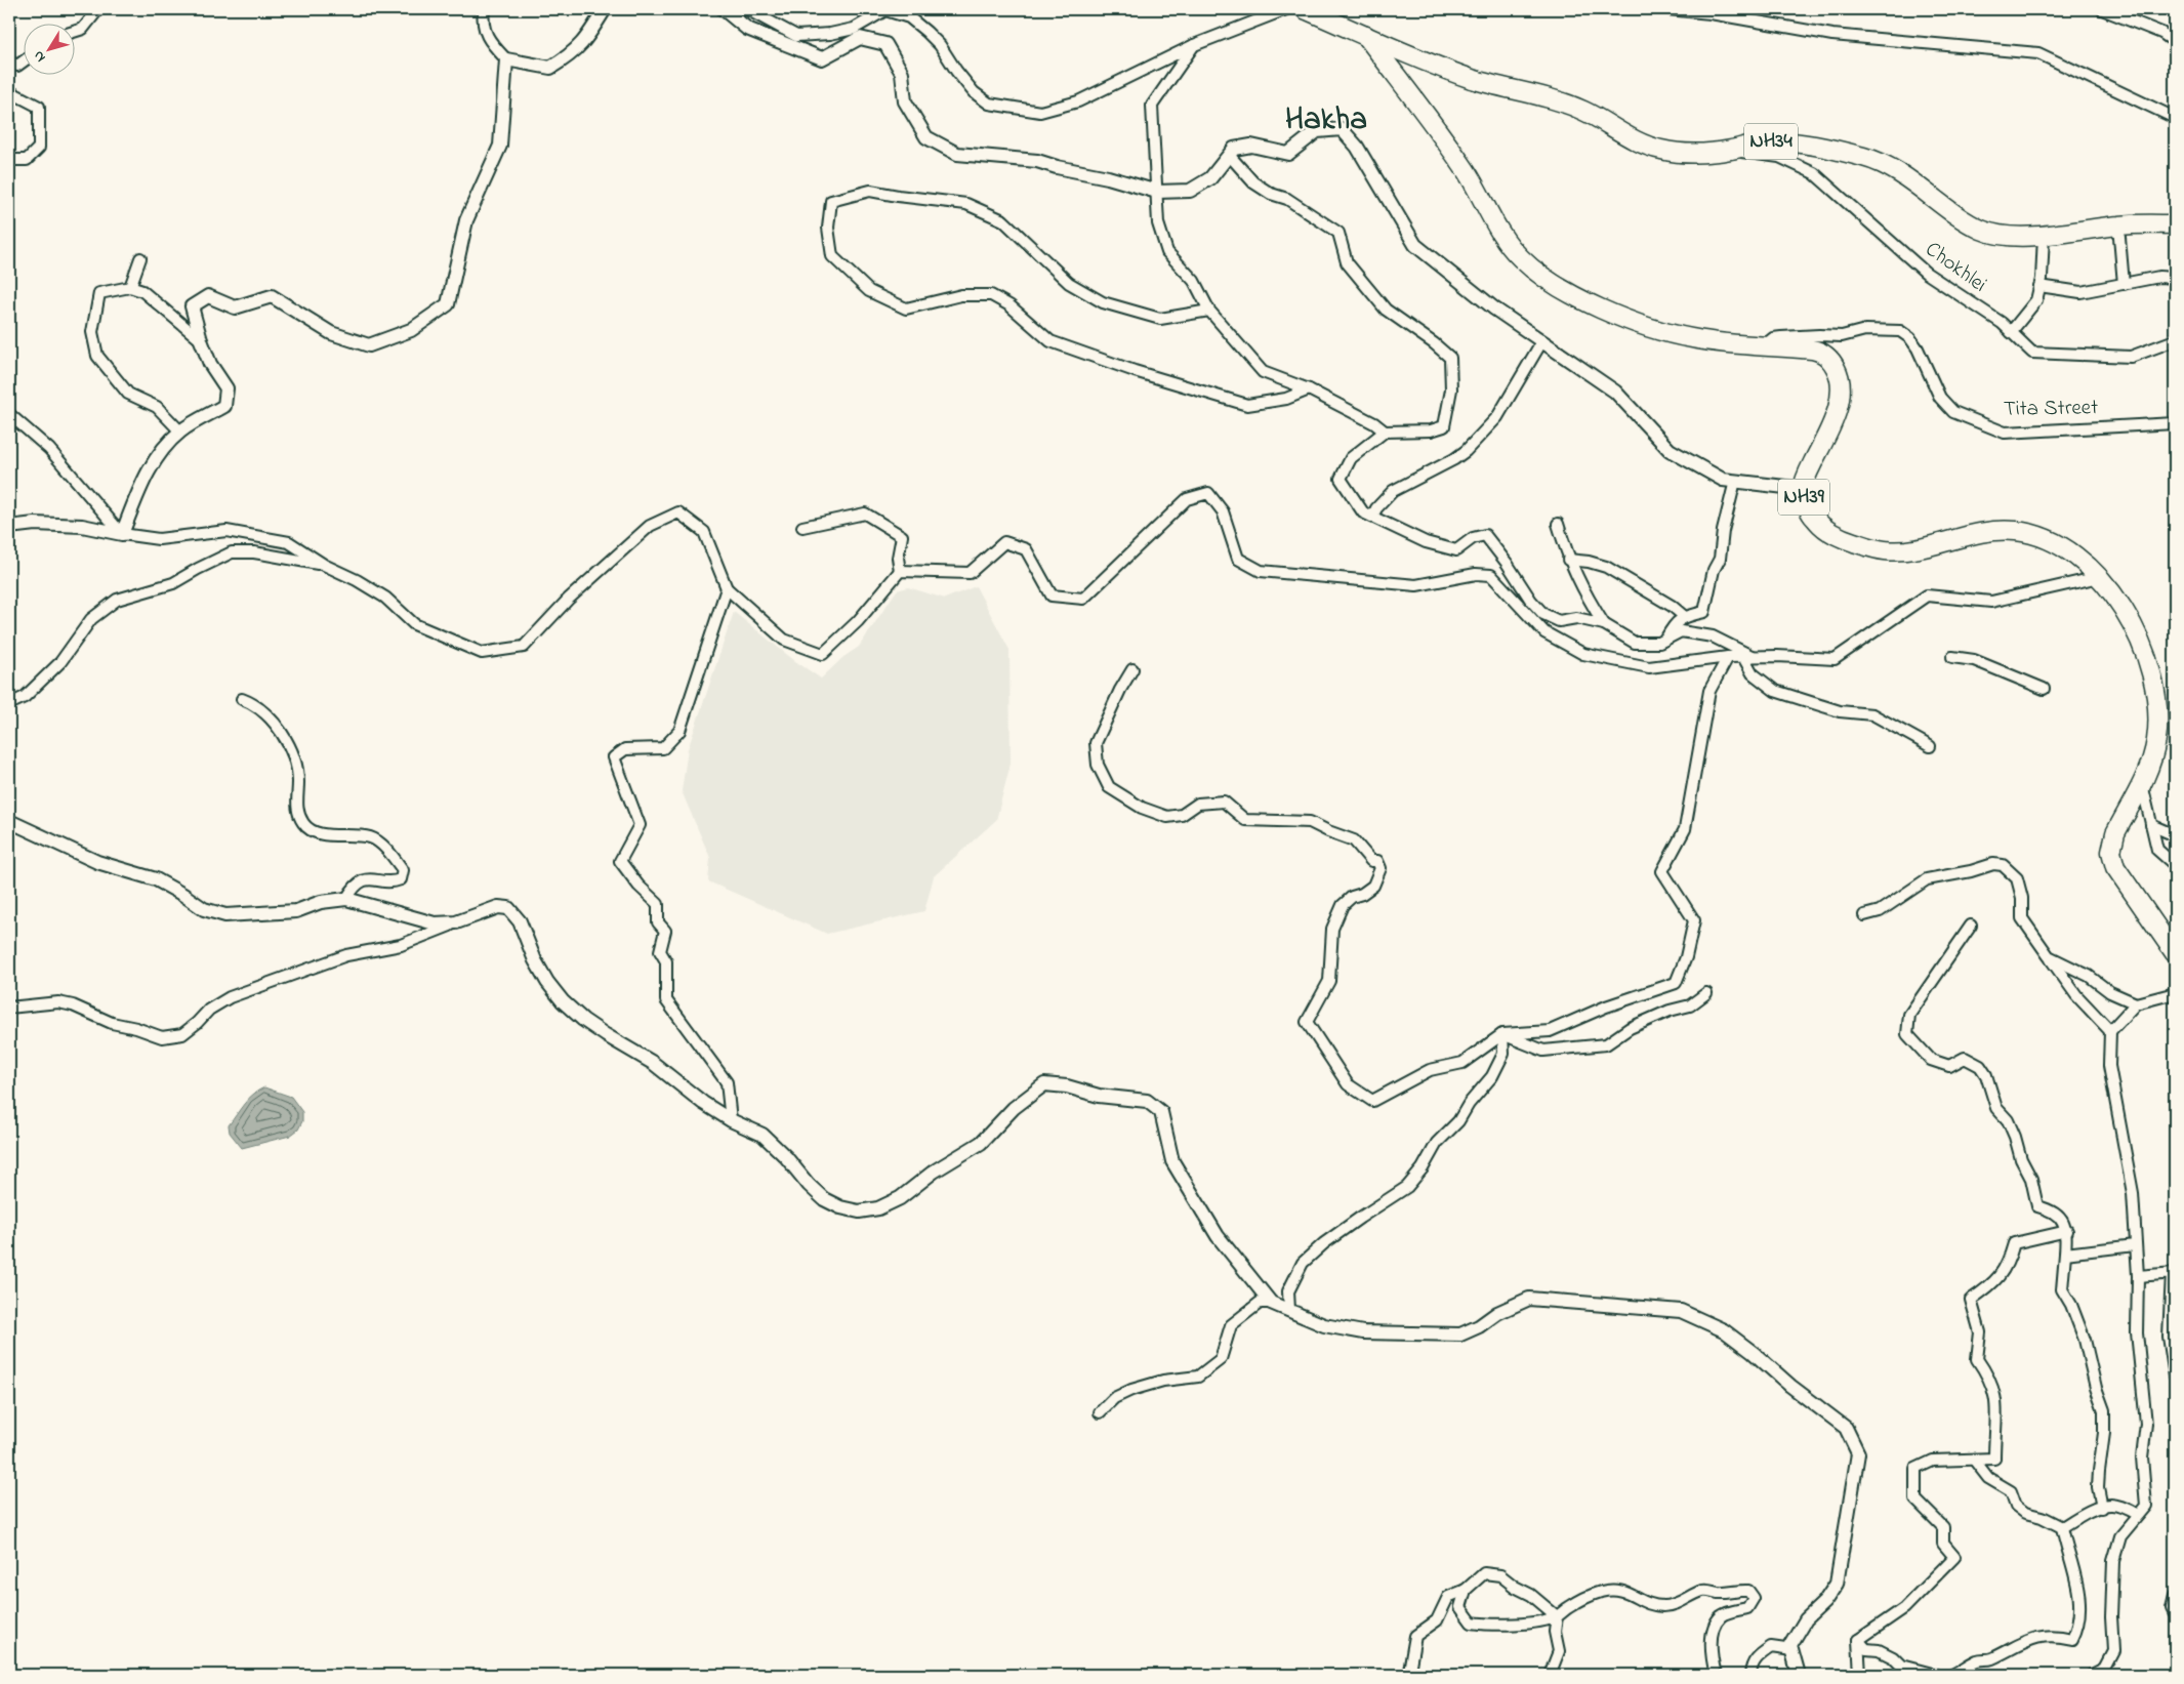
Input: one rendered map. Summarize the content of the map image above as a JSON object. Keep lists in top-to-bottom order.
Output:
{
  "streets": {
    "highway": ["NH34", "NH39"],
    "street": ["Chokhlei", "Tita Street"]
  },
  "crossings": [
    ["NH34", "Chokhlei"],
    ["NH34", "NH39"],
    ["Tita Street", "NH39"]
  ],
  "districts": ["Hakha"],
  "north": "bottom left"
}
